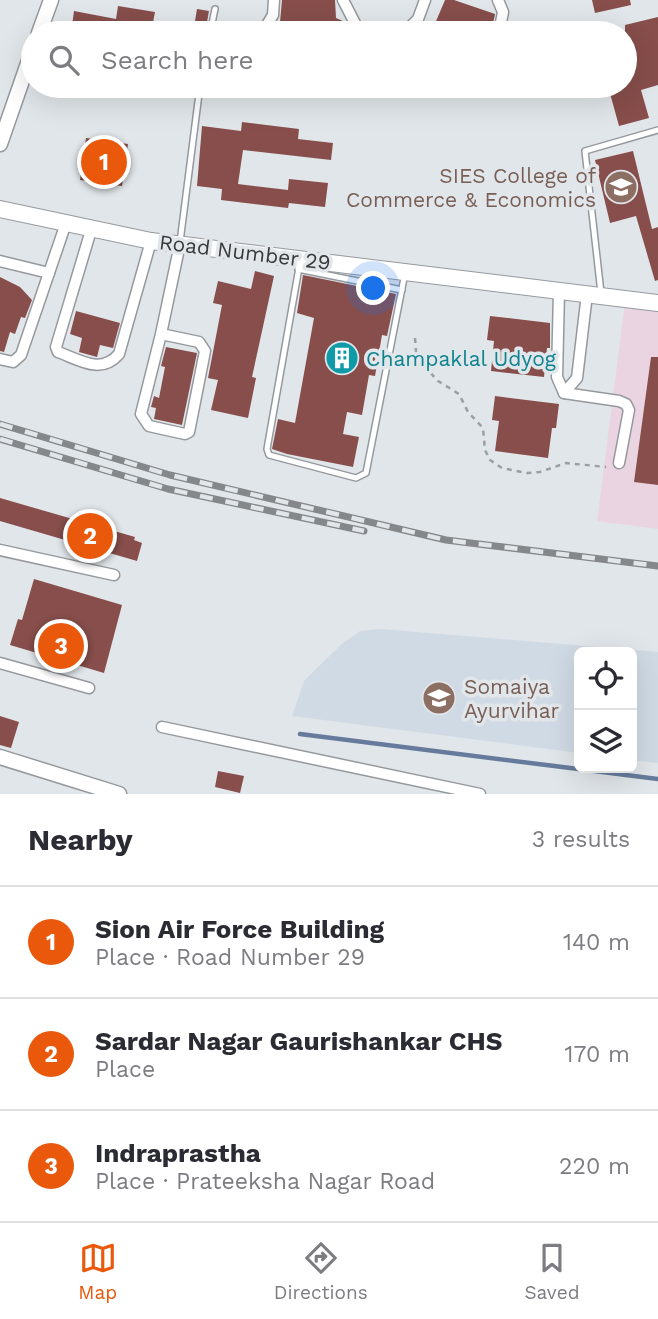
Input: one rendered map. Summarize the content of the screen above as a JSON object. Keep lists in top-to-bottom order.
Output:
{
  "streets": {
    "main road": ["Road Number 29"]
  },
  "places": {
    "school or university": ["SIES College of Commerce & Economics", "Somaiya Ayurvihar"],
    "building": ["Champaklal Udyog"]
  },
  "page": {
    "search": "Search here",
    "pins": ["1", "2", "3"],
    "heading": ["Nearby", "3 results"],
    "list": [
      {
        "mark": "1",
        "name": "Sion Air Force Building",
        "note": "Place · Road Number 29",
        "value": "140 m"
      },
      {
        "mark": "2",
        "name": "Sardar Nagar Gaurishankar CHS",
        "note": "Place",
        "value": "170 m"
      },
      {
        "mark": "3",
        "name": "Indraprastha",
        "note": "Place · Prateeksha Nagar Road",
        "value": "220 m"
      }
    ],
    "nav": ["Map", "Directions", "Saved"]
  }
}
